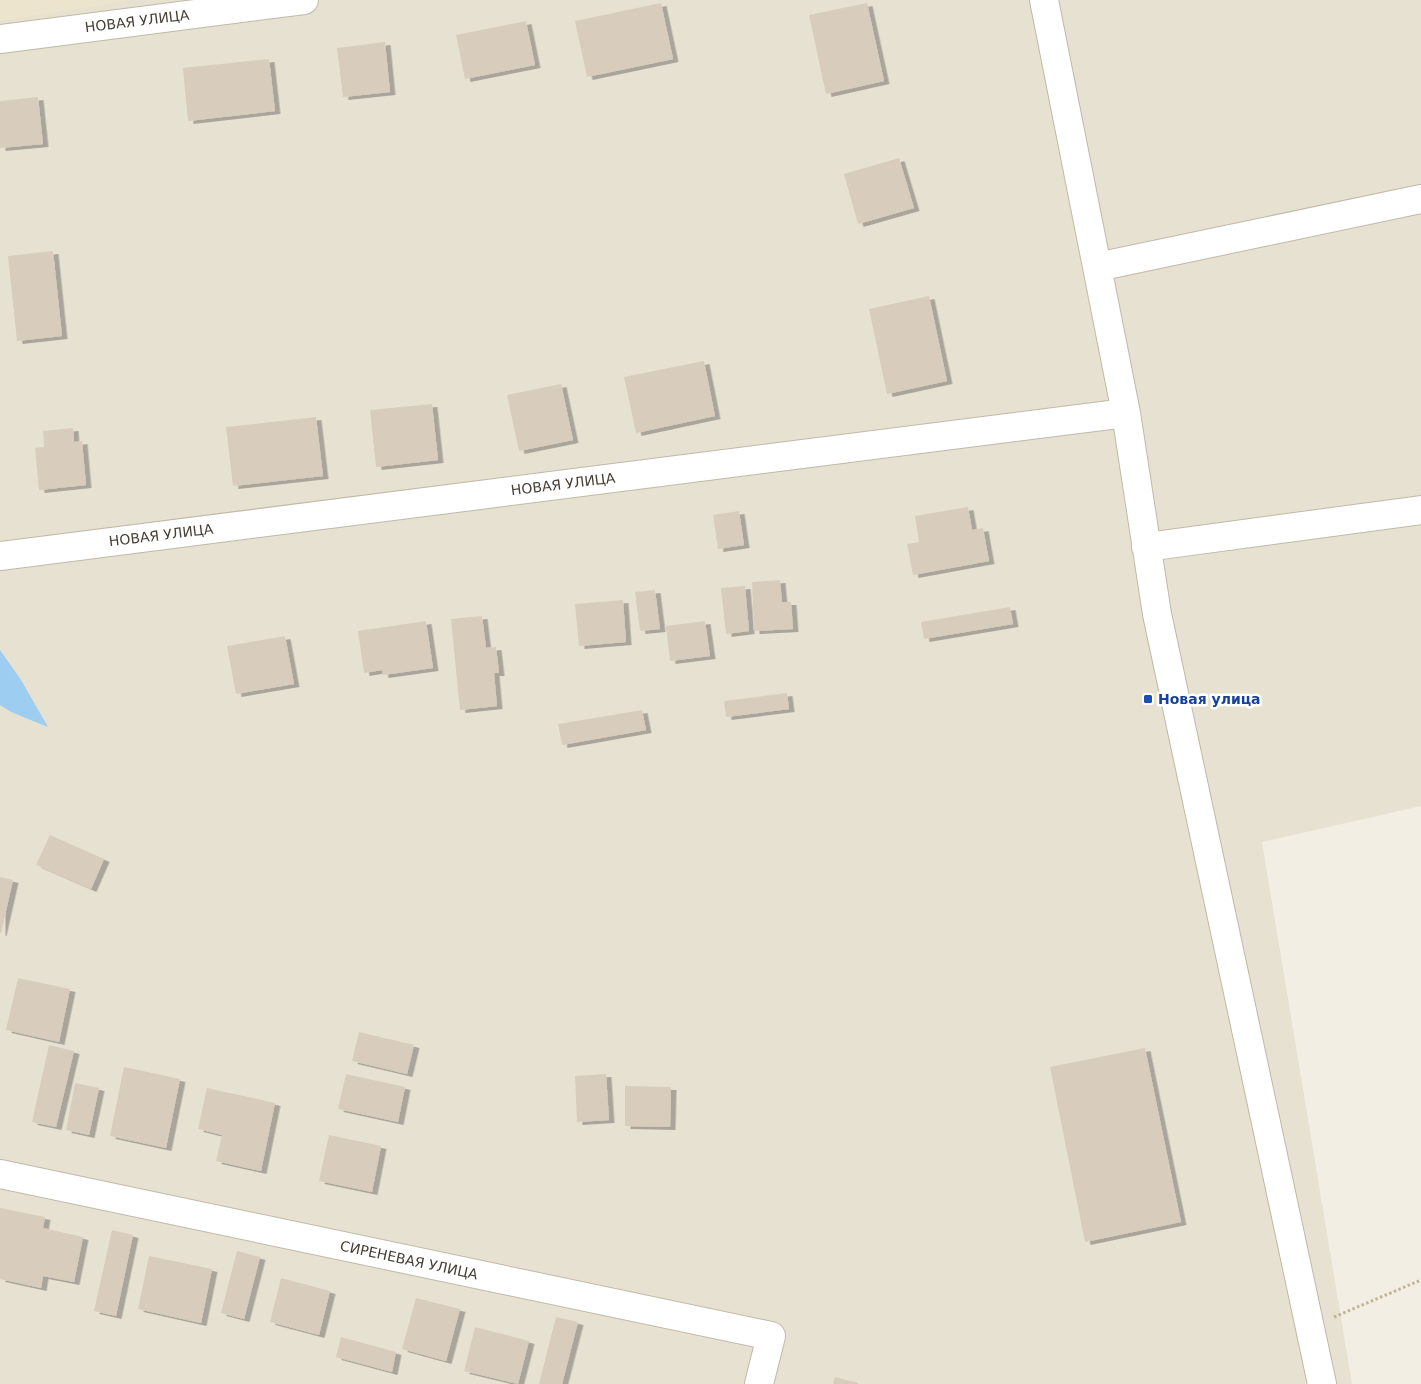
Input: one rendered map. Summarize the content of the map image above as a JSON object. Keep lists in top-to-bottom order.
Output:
{
  "streets": {
    "street": ["НОВАЯ УЛИЦА", "СИРЕНЕВАЯ УЛИЦА"]
  },
  "places": {
    "transit": ["Новая улица"]
  }
}
